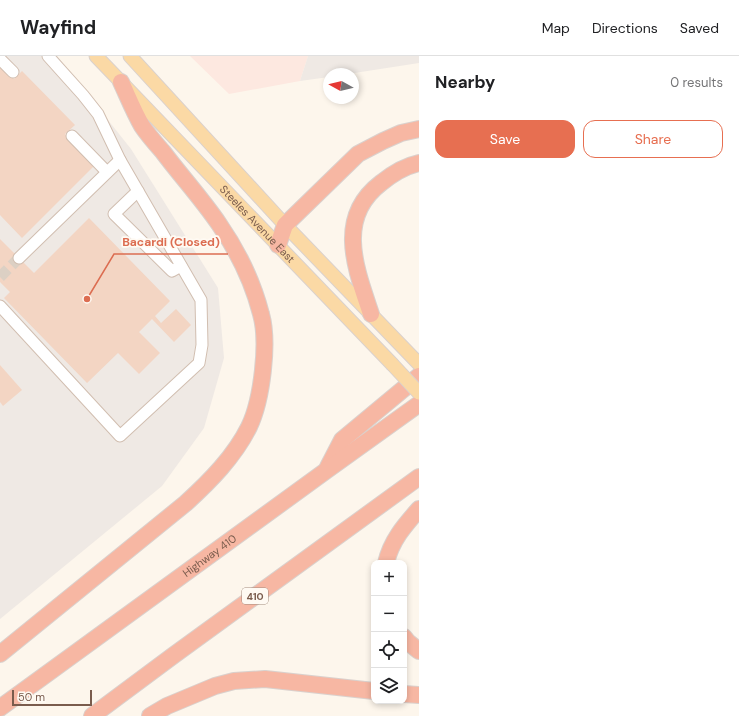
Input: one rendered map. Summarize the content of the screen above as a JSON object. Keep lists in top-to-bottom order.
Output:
{
  "streets": {
    "highway": ["Highway 410", "410"],
    "main road": ["Steeles Avenue East"]
  },
  "places": ["Bacardi (Closed)"],
  "scale_bar": "50 m",
  "north": "left",
  "page": {
    "header": "Wayfind",
    "nav": ["Map", "Directions", "Saved"],
    "heading": ["Nearby", "0 results"],
    "buttons": ["Save", "Share"],
    "map_buttons": ["+", "−"],
    "scale": "50 m"
  }
}
